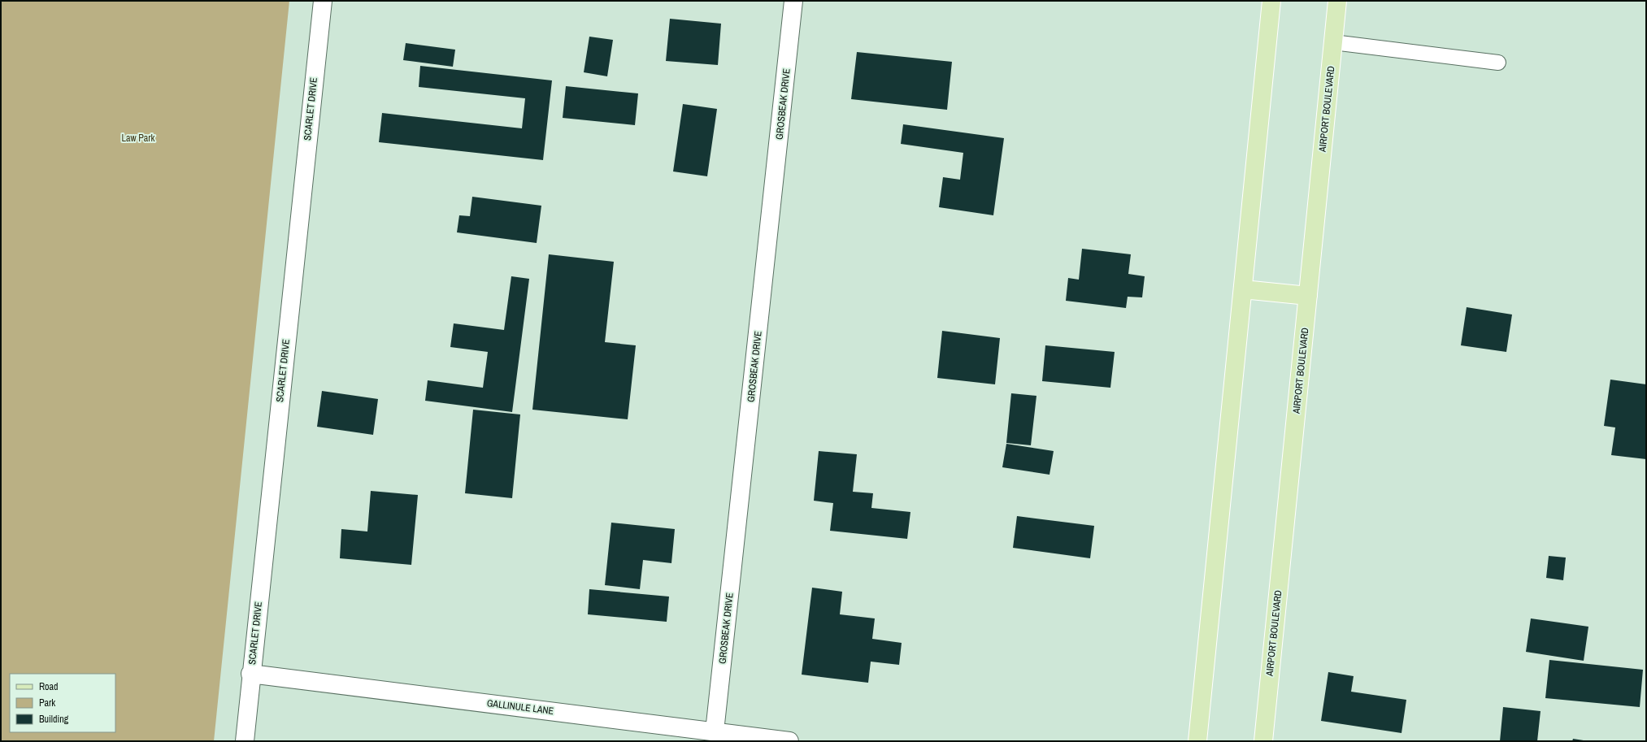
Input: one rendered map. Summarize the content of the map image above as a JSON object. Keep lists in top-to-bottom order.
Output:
{
  "streets": {
    "main road": ["AIRPORT BOULEVARD"],
    "street": ["GROSBEAK DRIVE", "SCARLET DRIVE", "GALLINULE LANE"]
  },
  "crossings": [
    ["GROSBEAK DRIVE", "GALLINULE LANE"],
    ["SCARLET DRIVE", "GALLINULE LANE"]
  ],
  "parks": ["Law Park"],
  "legend": ["Road", "Park", "Building"]
}
